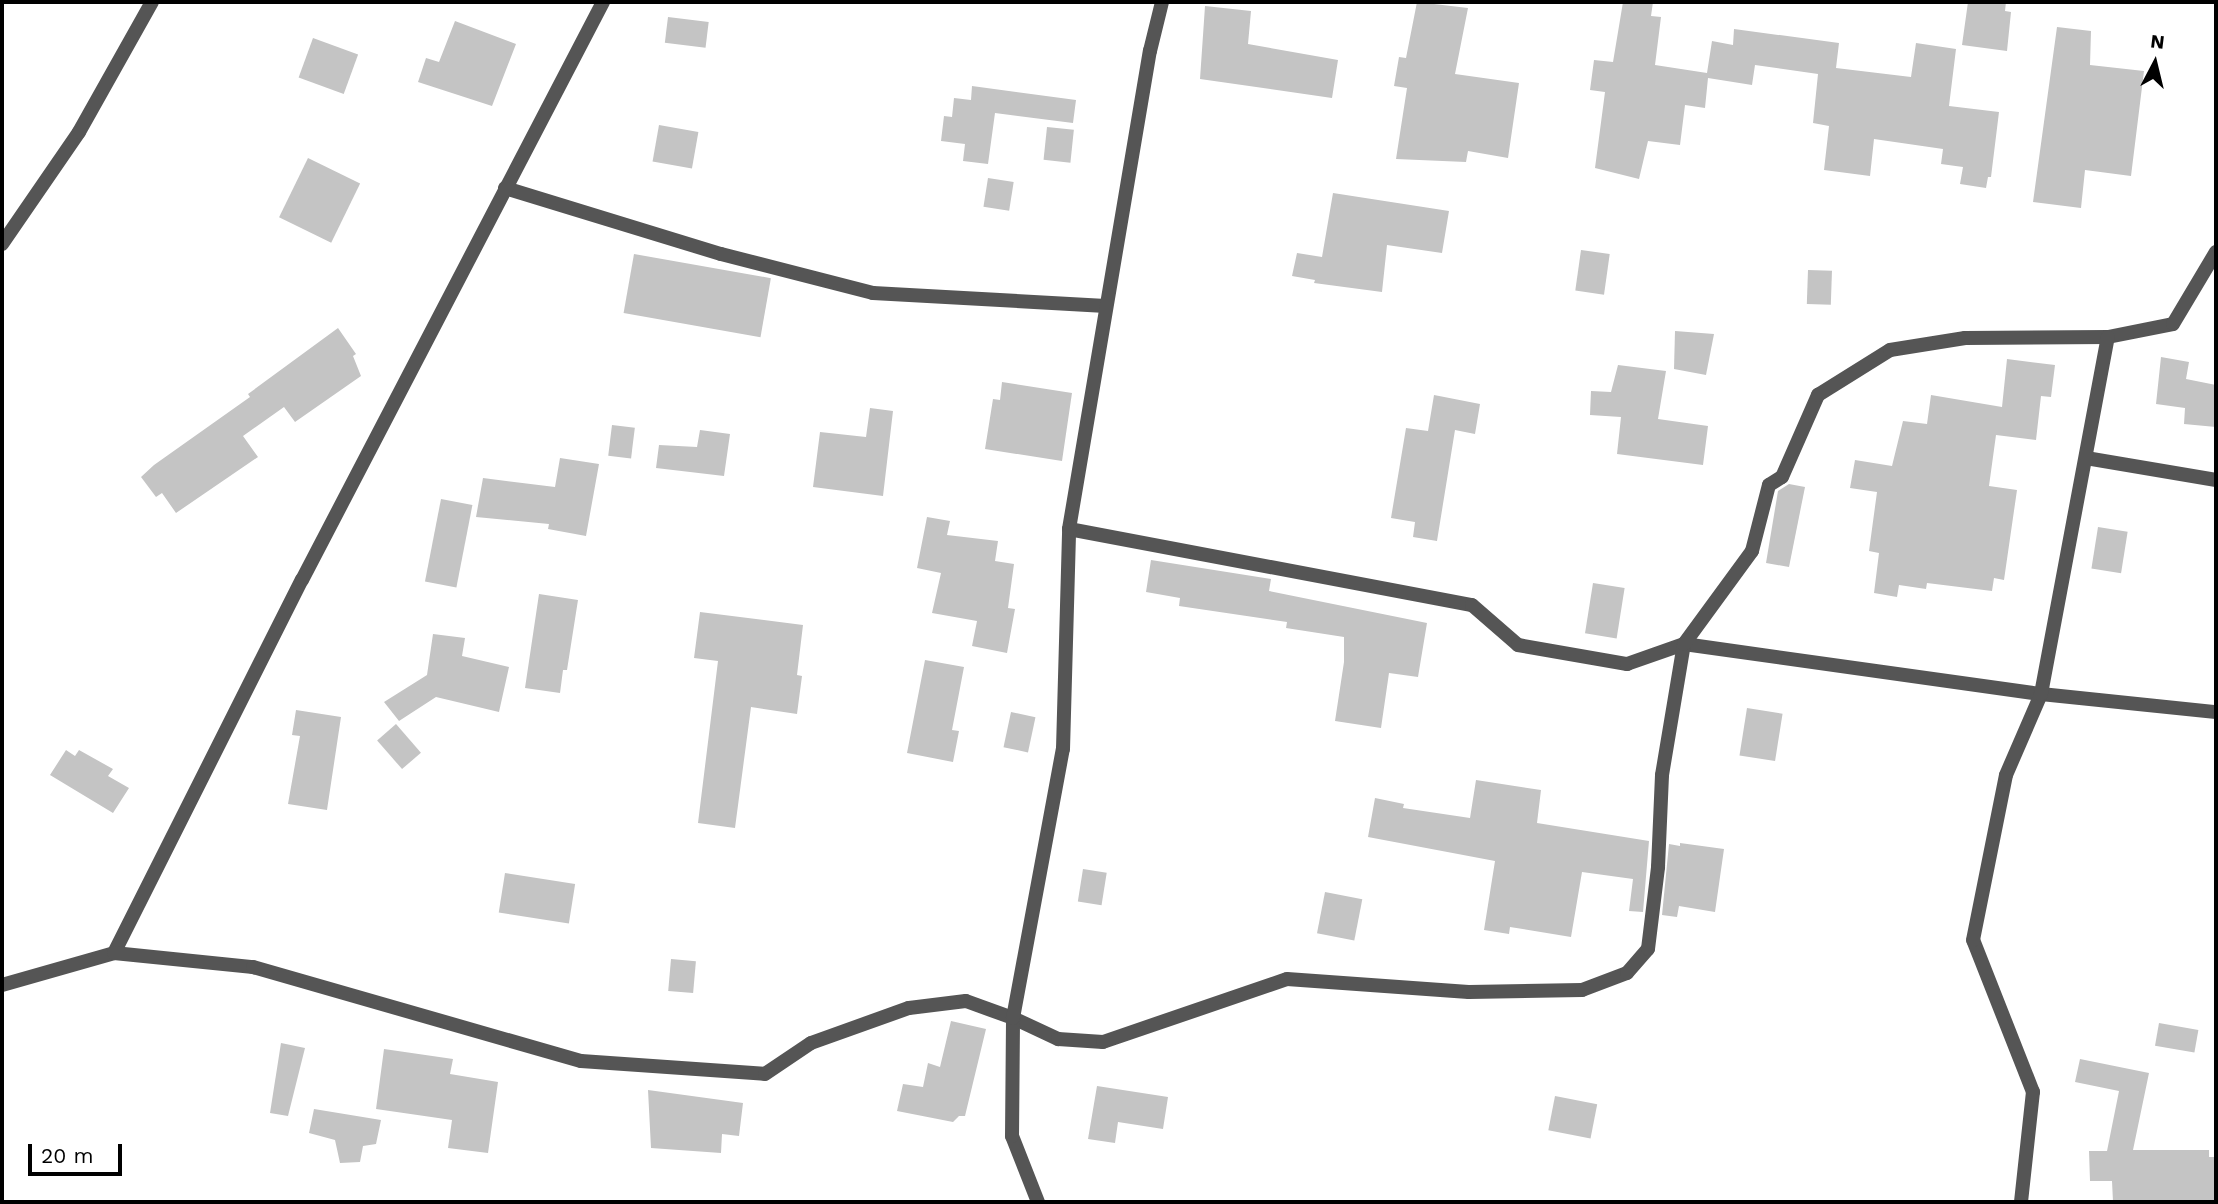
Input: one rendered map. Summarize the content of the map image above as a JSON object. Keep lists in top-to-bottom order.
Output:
{
  "scale_bar": "20 m",
  "north": "top"
}
